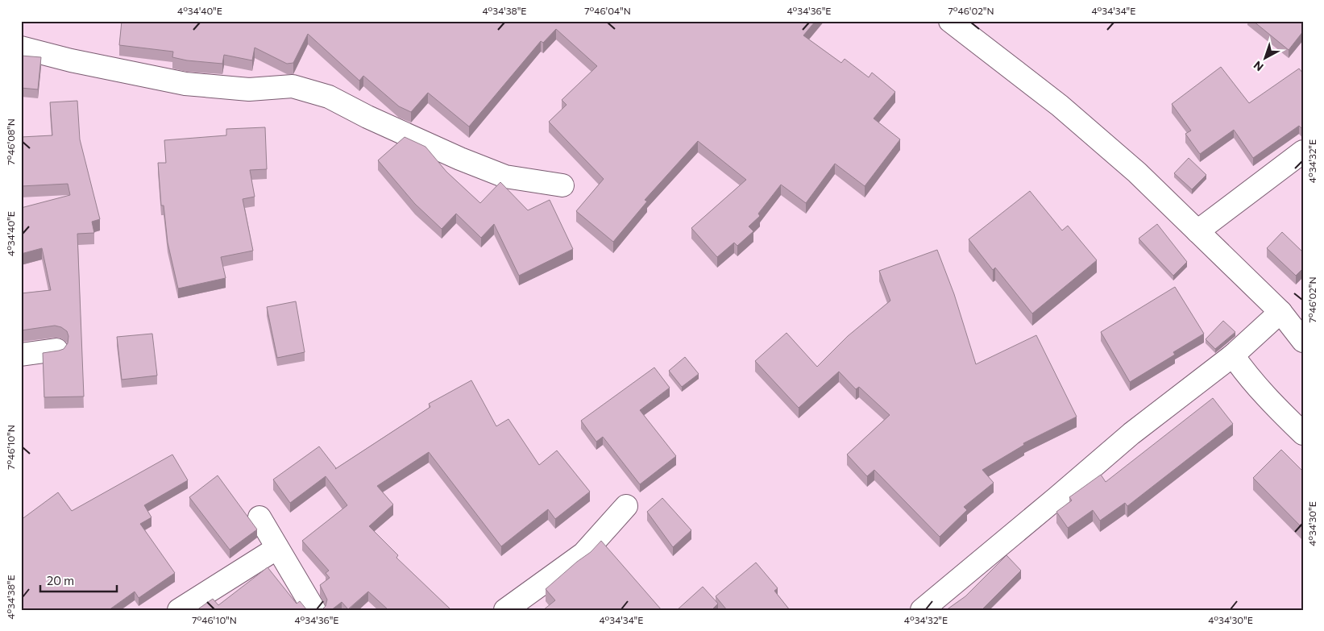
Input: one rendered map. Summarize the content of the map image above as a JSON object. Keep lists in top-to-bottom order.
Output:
{
  "scale_bar": "20 m",
  "north": "bottom left",
  "coordinates": [
    "4°34'40\"E",
    "4°34'38\"E",
    "7°46'04\"N",
    "4°34'36\"E",
    "7°46'02\"N",
    "4°34'34\"E",
    "7°46'08\"N",
    "4°34'32\"E",
    "7°46'10\"N",
    "4°34'30\"E"
  ]
}
